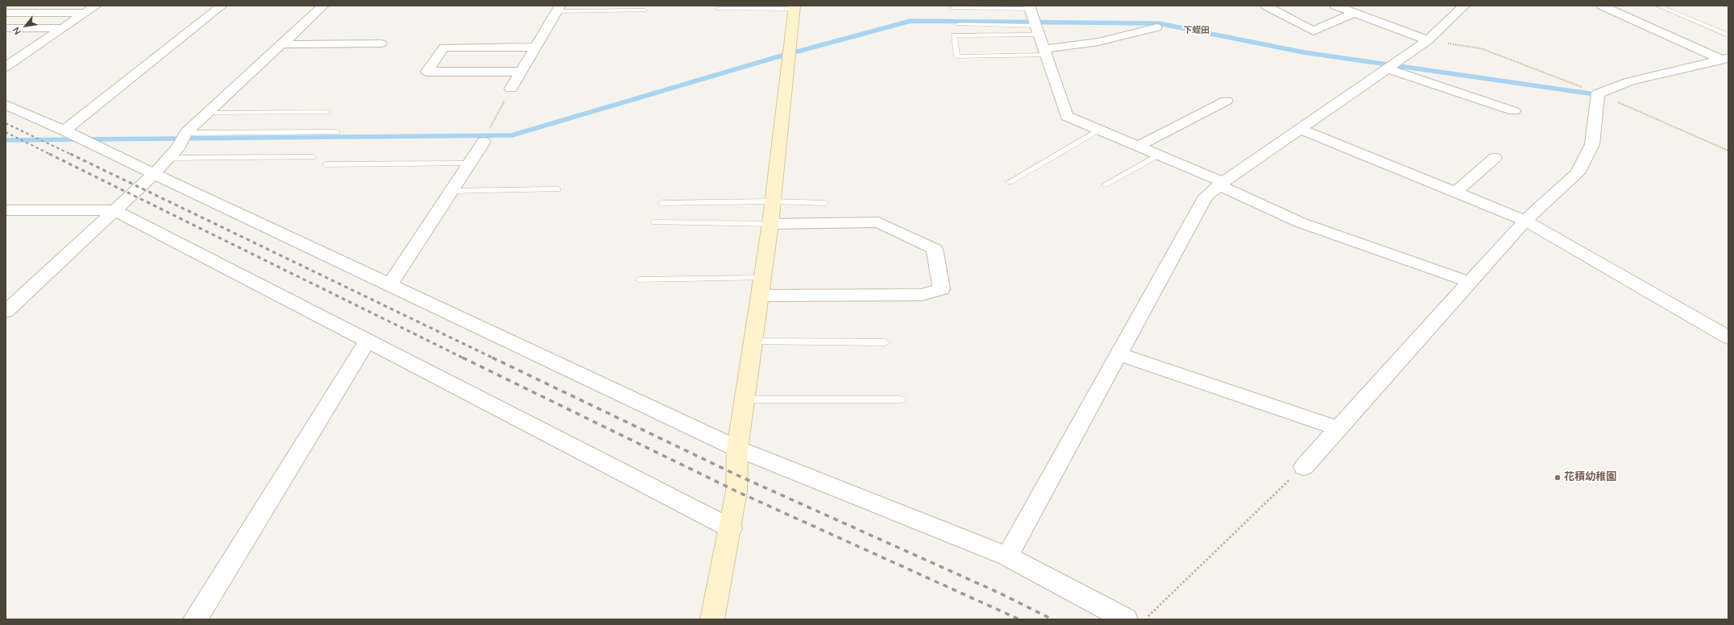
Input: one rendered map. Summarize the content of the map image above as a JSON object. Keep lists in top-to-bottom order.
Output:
{
  "districts": ["下蛭田"],
  "places": ["花積幼稚園"],
  "north": "bottom left"
}
